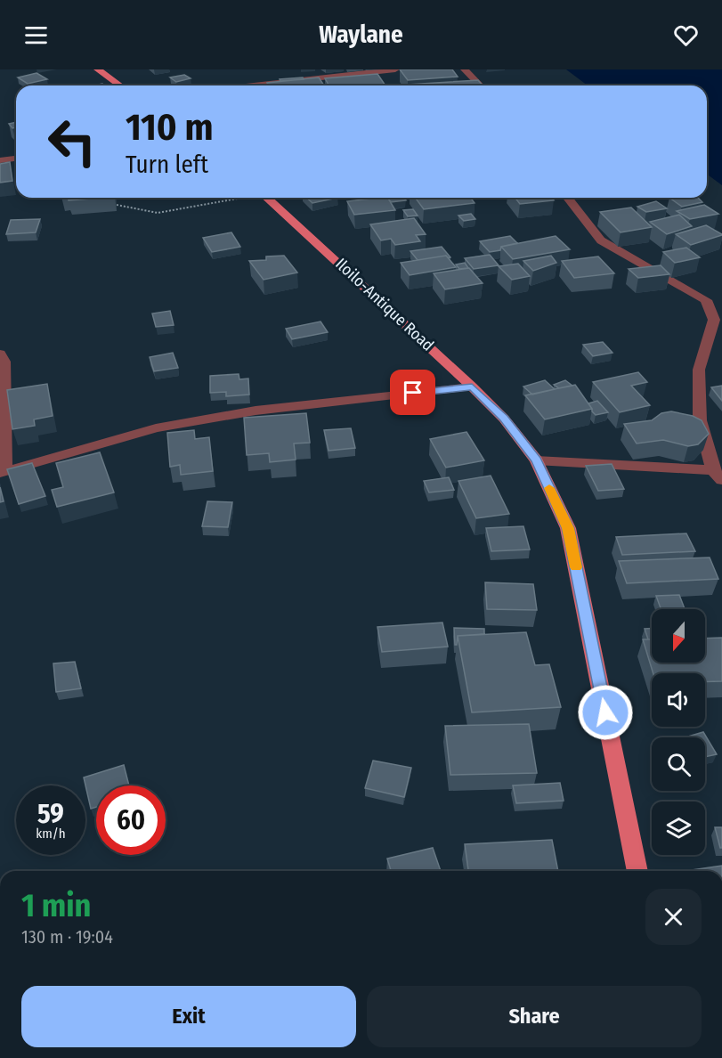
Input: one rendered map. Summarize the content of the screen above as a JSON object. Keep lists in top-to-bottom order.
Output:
{
  "streets": {
    "main road": ["Iloilo-Antique Road"]
  },
  "north": "bottom",
  "page": {
    "header": "Waylane",
    "turn": ["110 m", "Turn left"],
    "speed": "59 km/h",
    "limit": "60",
    "heading": ["1 min", "130 m · 19:04"],
    "buttons": ["Exit", "Share"]
  }
}
